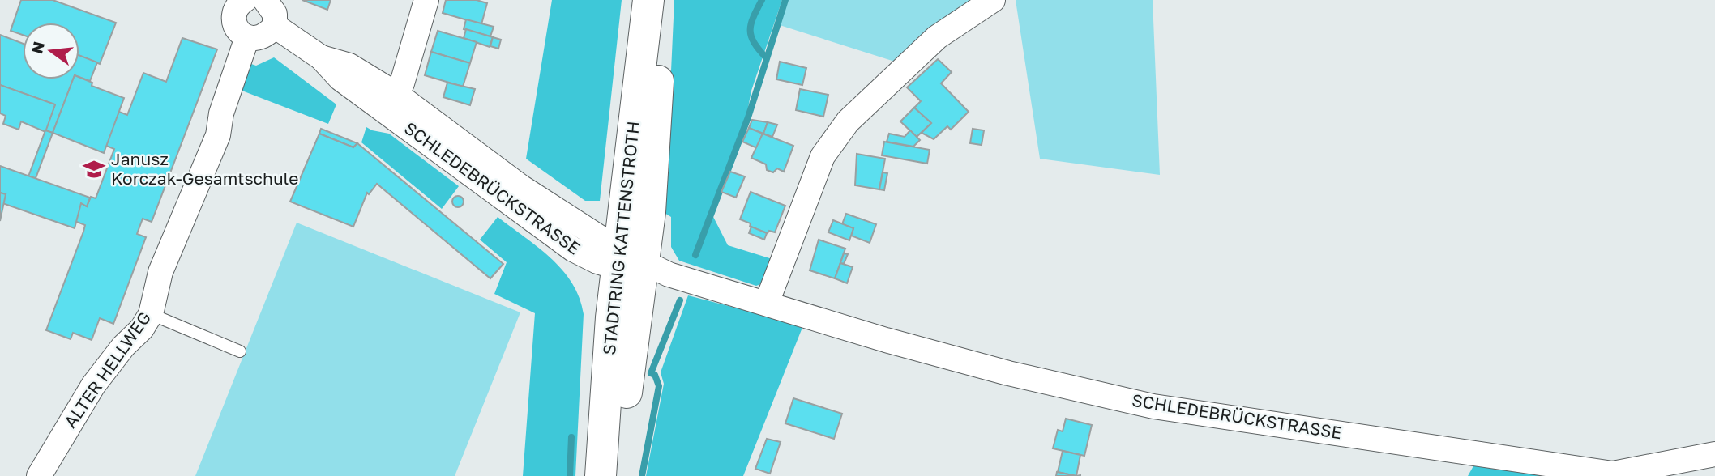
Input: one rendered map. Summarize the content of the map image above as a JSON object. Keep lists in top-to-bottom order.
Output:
{
  "streets": {
    "main road": ["STADTRING KATTENSTROTH"],
    "street": ["SCHLEDEBRÜCKSTRASSE", "ALTER HELLWEG"]
  },
  "crossings": [
    ["SCHLEDEBRÜCKSTRASSE", "STADTRING KATTENSTROTH"]
  ],
  "places": {
    "school or university": ["Janusz Korczak-Gesamtschule"]
  },
  "north": "left"
}
